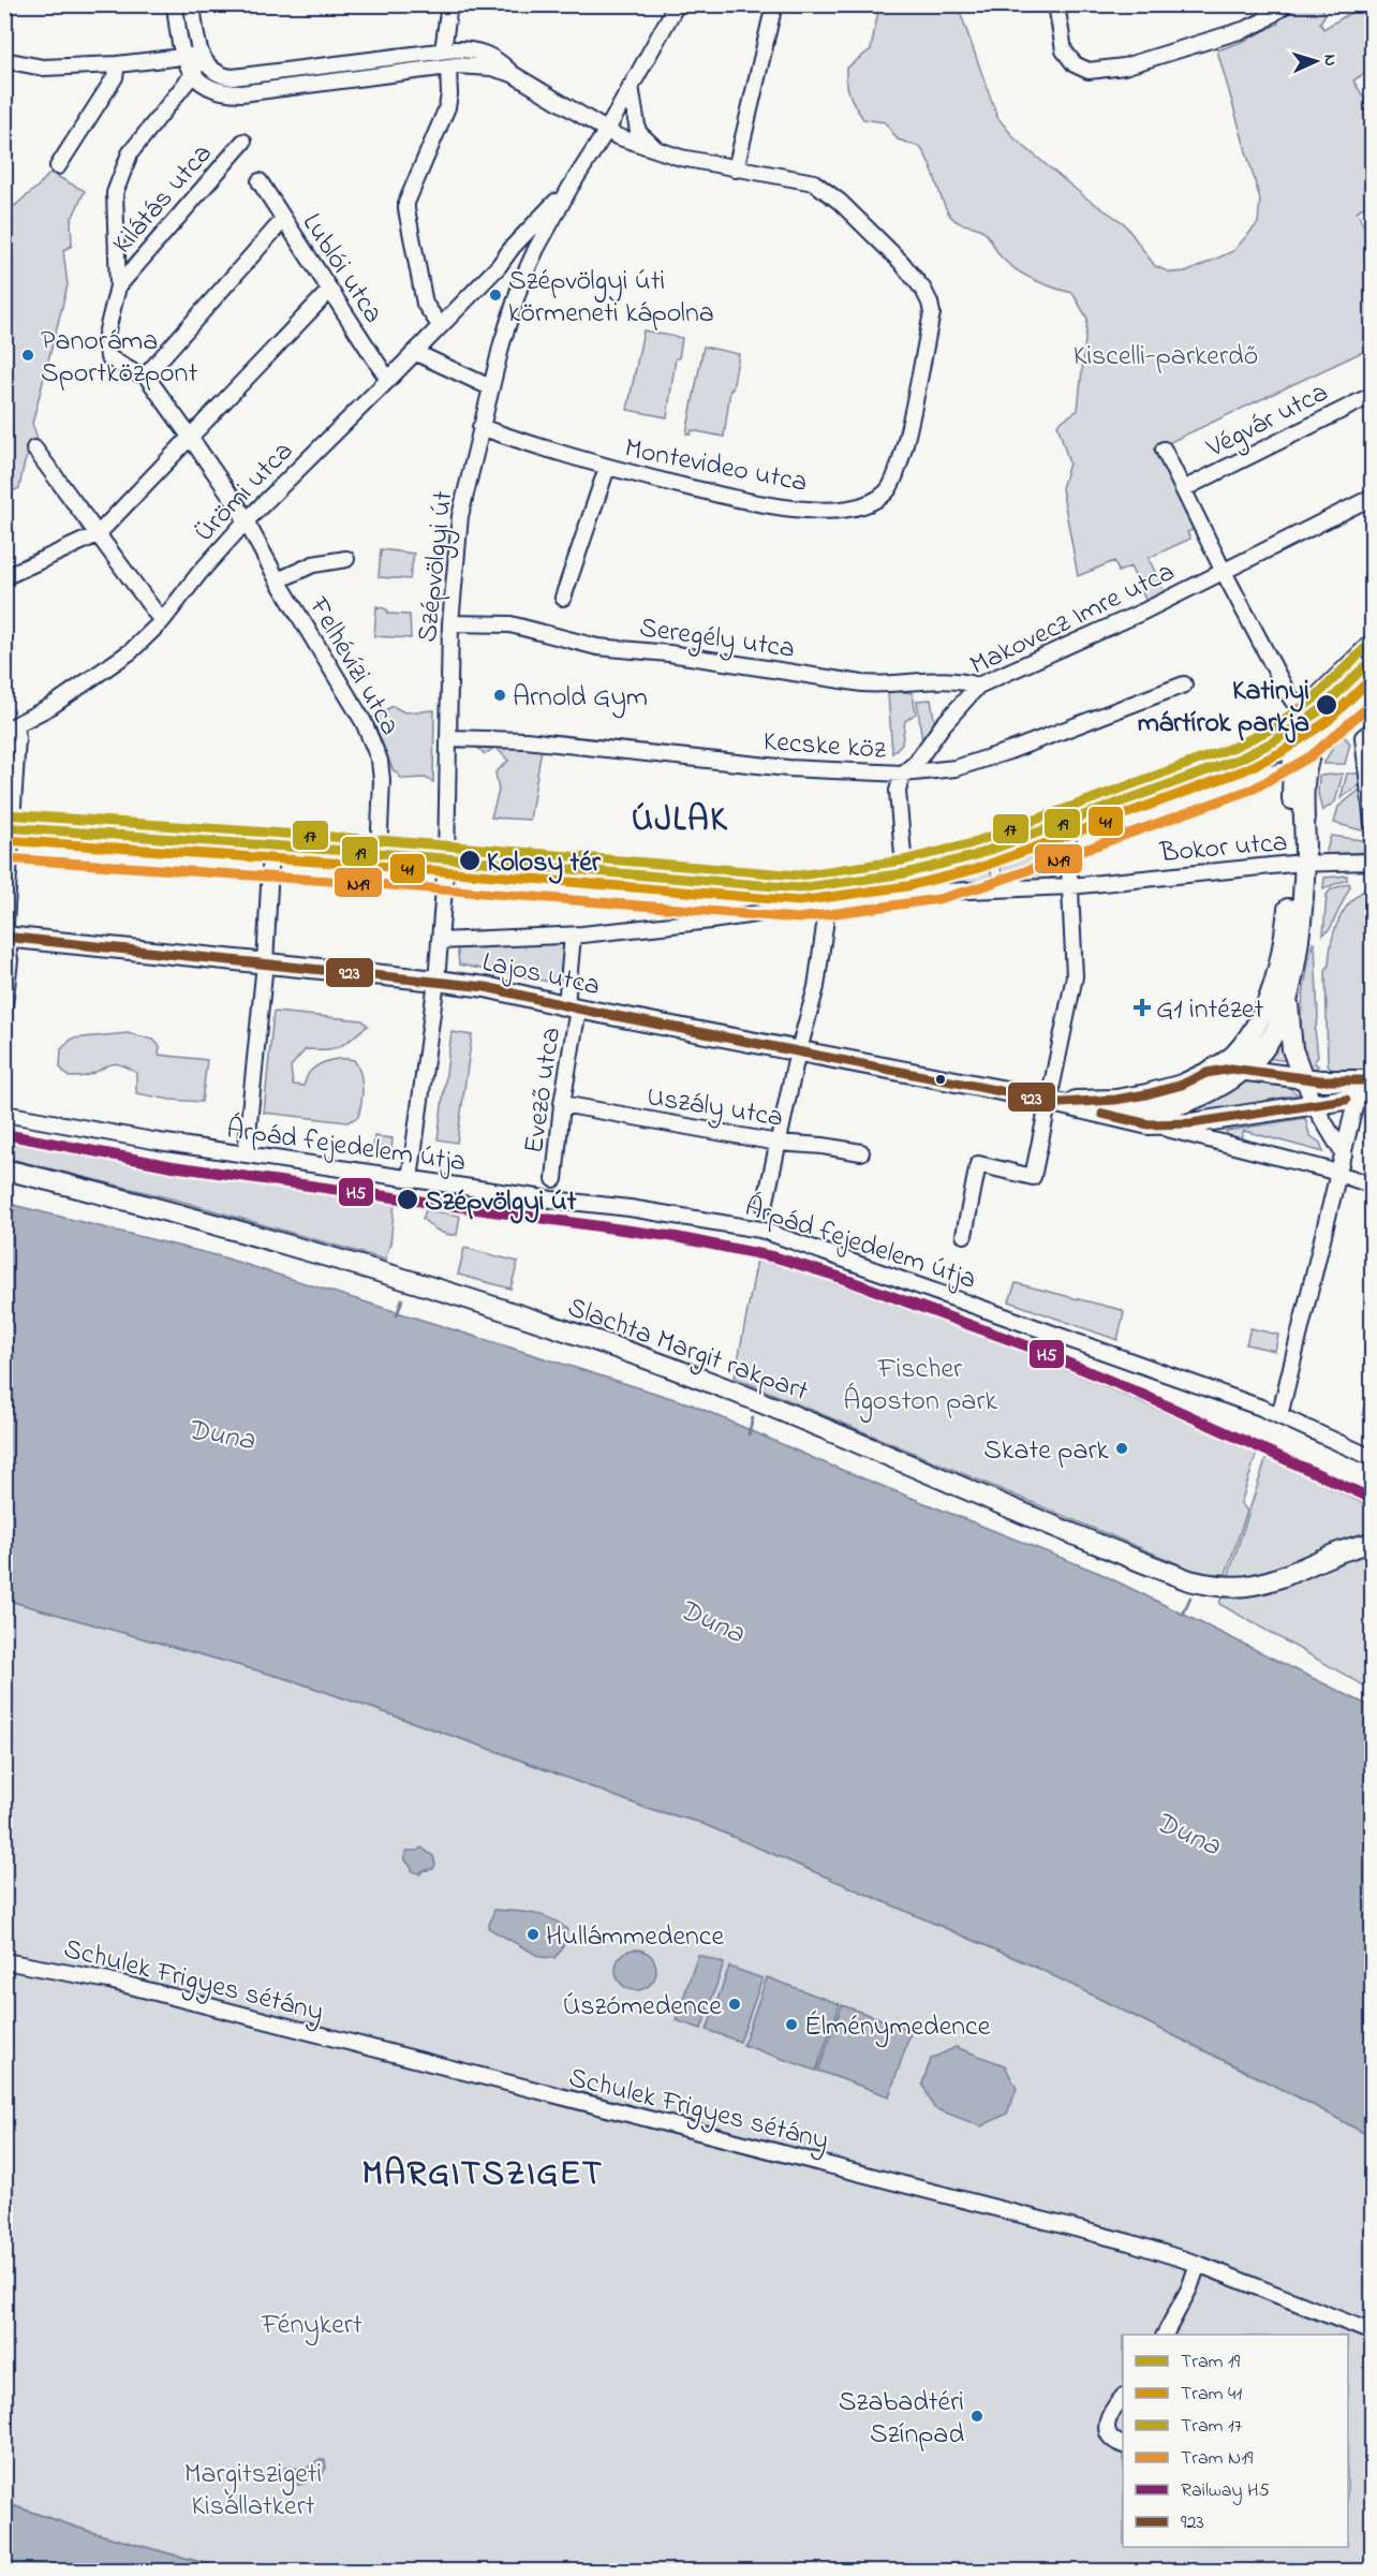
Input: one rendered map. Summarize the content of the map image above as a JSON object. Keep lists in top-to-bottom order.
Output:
{
  "streets": {
    "main road": ["Lajos utca", "Slachta Margit rakpart"],
    "street": [
      "Kilátás utca",
      "Lublói utca",
      "Végvár utca",
      "Montevideo utca",
      "Ürömi utca",
      "Szépvölgyi út",
      "Makovecz Imre utca",
      "Seregély utca",
      "Felhévízi utca",
      "Kecske köz",
      "Bokor utca",
      "Evező utca",
      "Uszály utca",
      "Árpád fejedelem útja",
      "Schulek Frigyes sétány"
    ]
  },
  "crossings": [
    ["Kilátás utca", "Felhévízi utca"],
    ["Lublói utca", "Ürömi utca"],
    ["Montevideo utca", "Szépvölgyi út"],
    ["Ürömi utca", "Szépvölgyi út"],
    ["Ürömi utca", "Felhévízi utca"],
    ["Szépvölgyi út", "Seregély utca"],
    ["Szépvölgyi út", "Kecske köz"],
    ["Szépvölgyi út", "Lajos utca"],
    ["Szépvölgyi út", "Árpád fejedelem útja"],
    ["Makovecz Imre utca", "Seregély utca"],
    ["Makovecz Imre utca", "Kecske köz"],
    ["Lajos utca", "Evező utca"],
    ["Evező utca", "Uszály utca"]
  ],
  "districts": ["ÚJLAK", "MARGITSZIGET"],
  "water": ["Duna"],
  "parks": [
    "Kiscelli-parkerdő",
    "Fischer Ágoston park",
    "Fénykert",
    "Margitszigeti Kisállatkert"
  ],
  "places": {
    "other": [
      "Szépvölgyi úti körmeneti kápolna",
      "Panoráma Sportközpont",
      "Arnold Gym",
      "Katinyi mártírok parkja",
      "Kolosy tér",
      "Szépvölgyi út",
      "Skate park",
      "Hullámmedence",
      "Úszómedence",
      "Élménymedence",
      "Szabadtéri Színpad"
    ],
    "health": ["G1 intézet"]
  },
  "lines": [
    "tram line 17",
    "tram line 19",
    "tram line 41",
    "tram line N19",
    "transit line 923",
    "rail line H5"
  ],
  "legend": [
    "Tram 19",
    "Tram 41",
    "Tram 17",
    "Tram N19",
    "Railway H5",
    "923"
  ],
  "north": "right"
}
